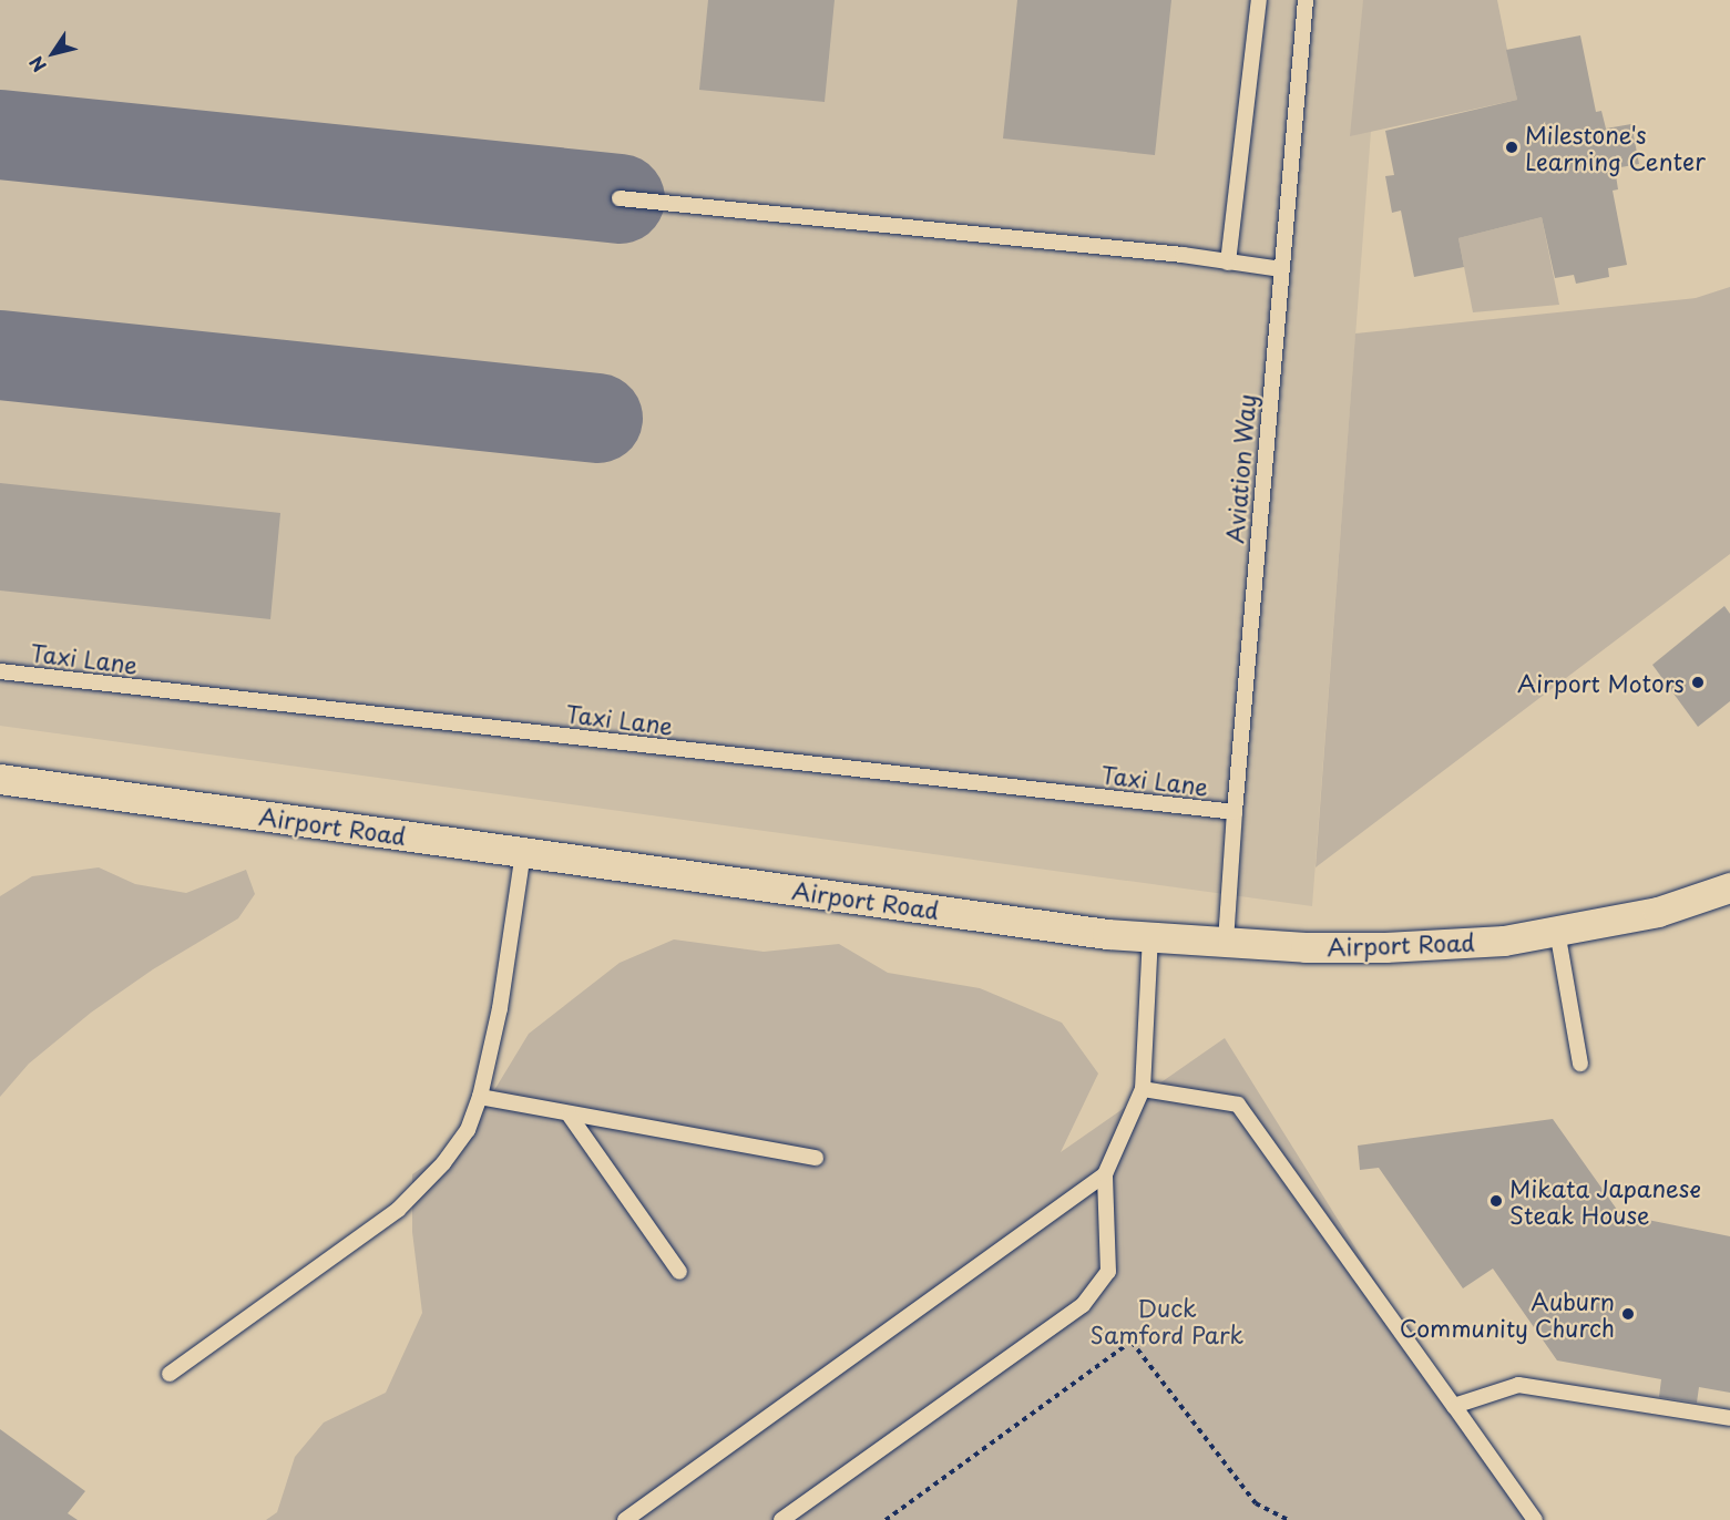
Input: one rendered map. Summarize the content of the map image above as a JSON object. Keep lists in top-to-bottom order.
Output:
{
  "streets": {
    "street": ["Airport Road"],
    "lane": ["Aviation Way", "Taxi Lane"]
  },
  "crossings": [
    ["Aviation Way", "Taxi Lane"],
    ["Aviation Way", "Airport Road"]
  ],
  "parks": ["Duck Samford Park"],
  "places": [
    "Milestone's Learning Center",
    "Airport Motors",
    "Mikata Japanese Steak House",
    "Auburn Community Church"
  ],
  "north": "bottom left"
}
